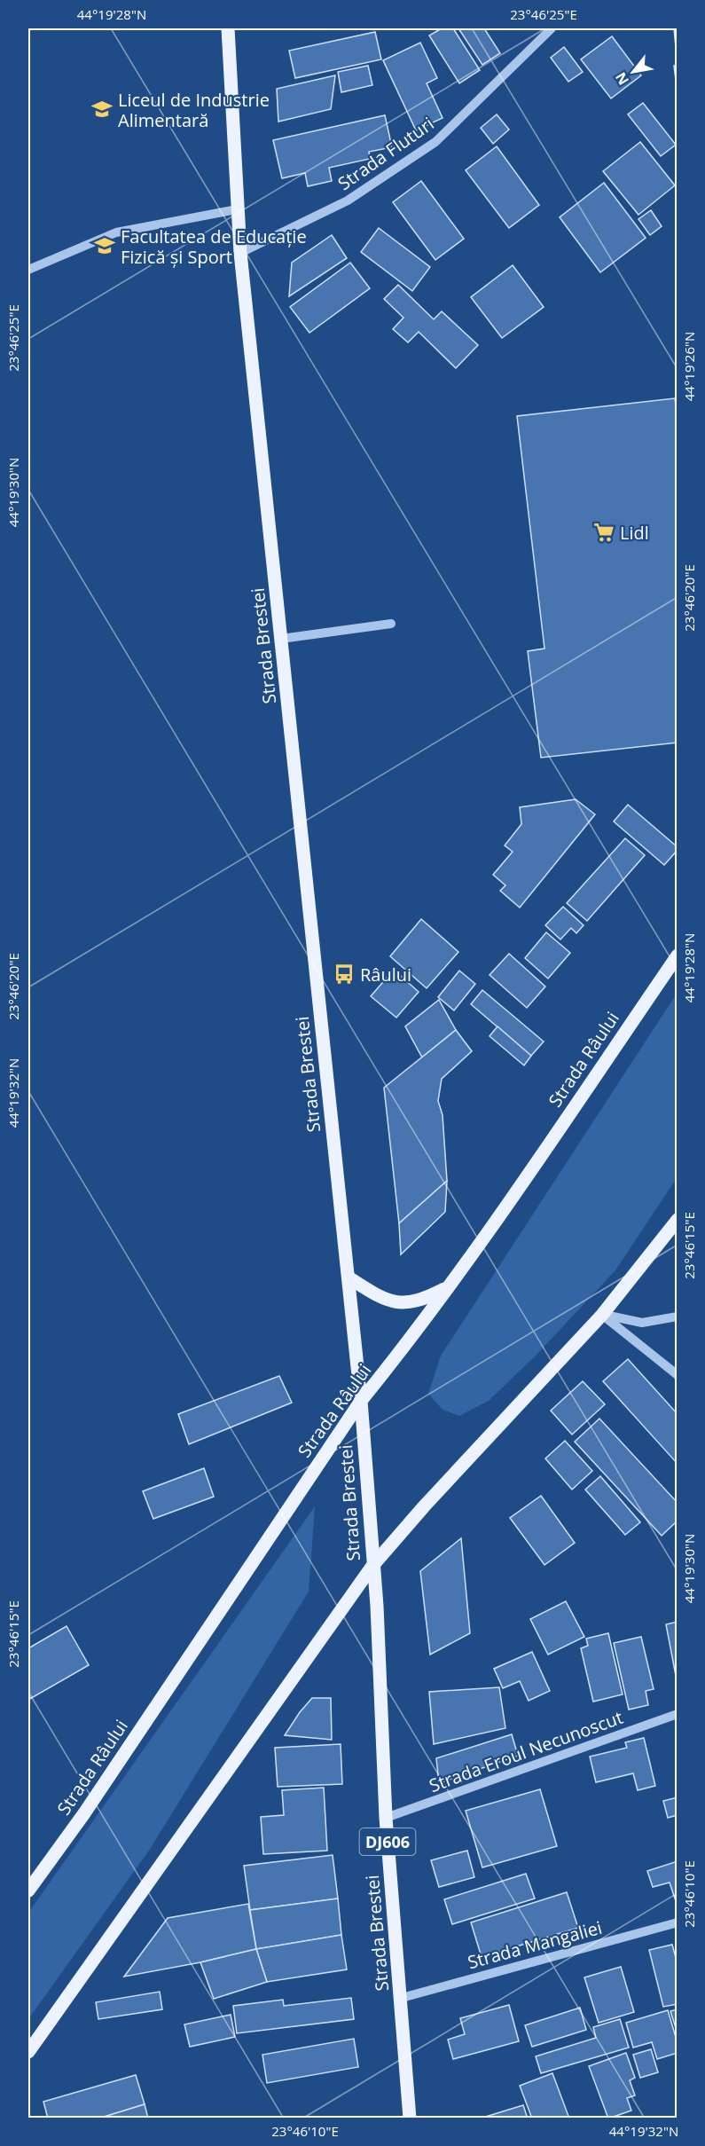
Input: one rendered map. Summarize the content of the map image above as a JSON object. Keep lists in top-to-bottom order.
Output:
{
  "streets": {
    "main road": ["Strada Brestei", "Strada Râului", "DJ606"],
    "street": ["Strada Fluturi", "Strada Eroul Necunoscut", "Strada Mangaliei"]
  },
  "crossings": [
    ["Strada Fluturi", "Strada Brestei"],
    ["Strada Brestei", "Strada Râului"],
    ["Strada Brestei", "Strada Eroul Necunoscut"],
    ["Strada Brestei", "Strada Mangaliei"]
  ],
  "places": {
    "school or university": ["Liceul de Industrie Alimentară", "Facultatea de Educație Fizică și Sport"],
    "supermarket": ["Lidl"],
    "bus stop": ["Râului"]
  },
  "north": "bottom left",
  "coordinates": [
    "44°19'28\"N",
    "23°46'25\"E",
    "44°19'26\"N",
    "44°19'30\"N",
    "23°46'20\"E",
    "44°19'32\"N",
    "23°46'15\"E",
    "23°46'10\"E"
  ]
}
